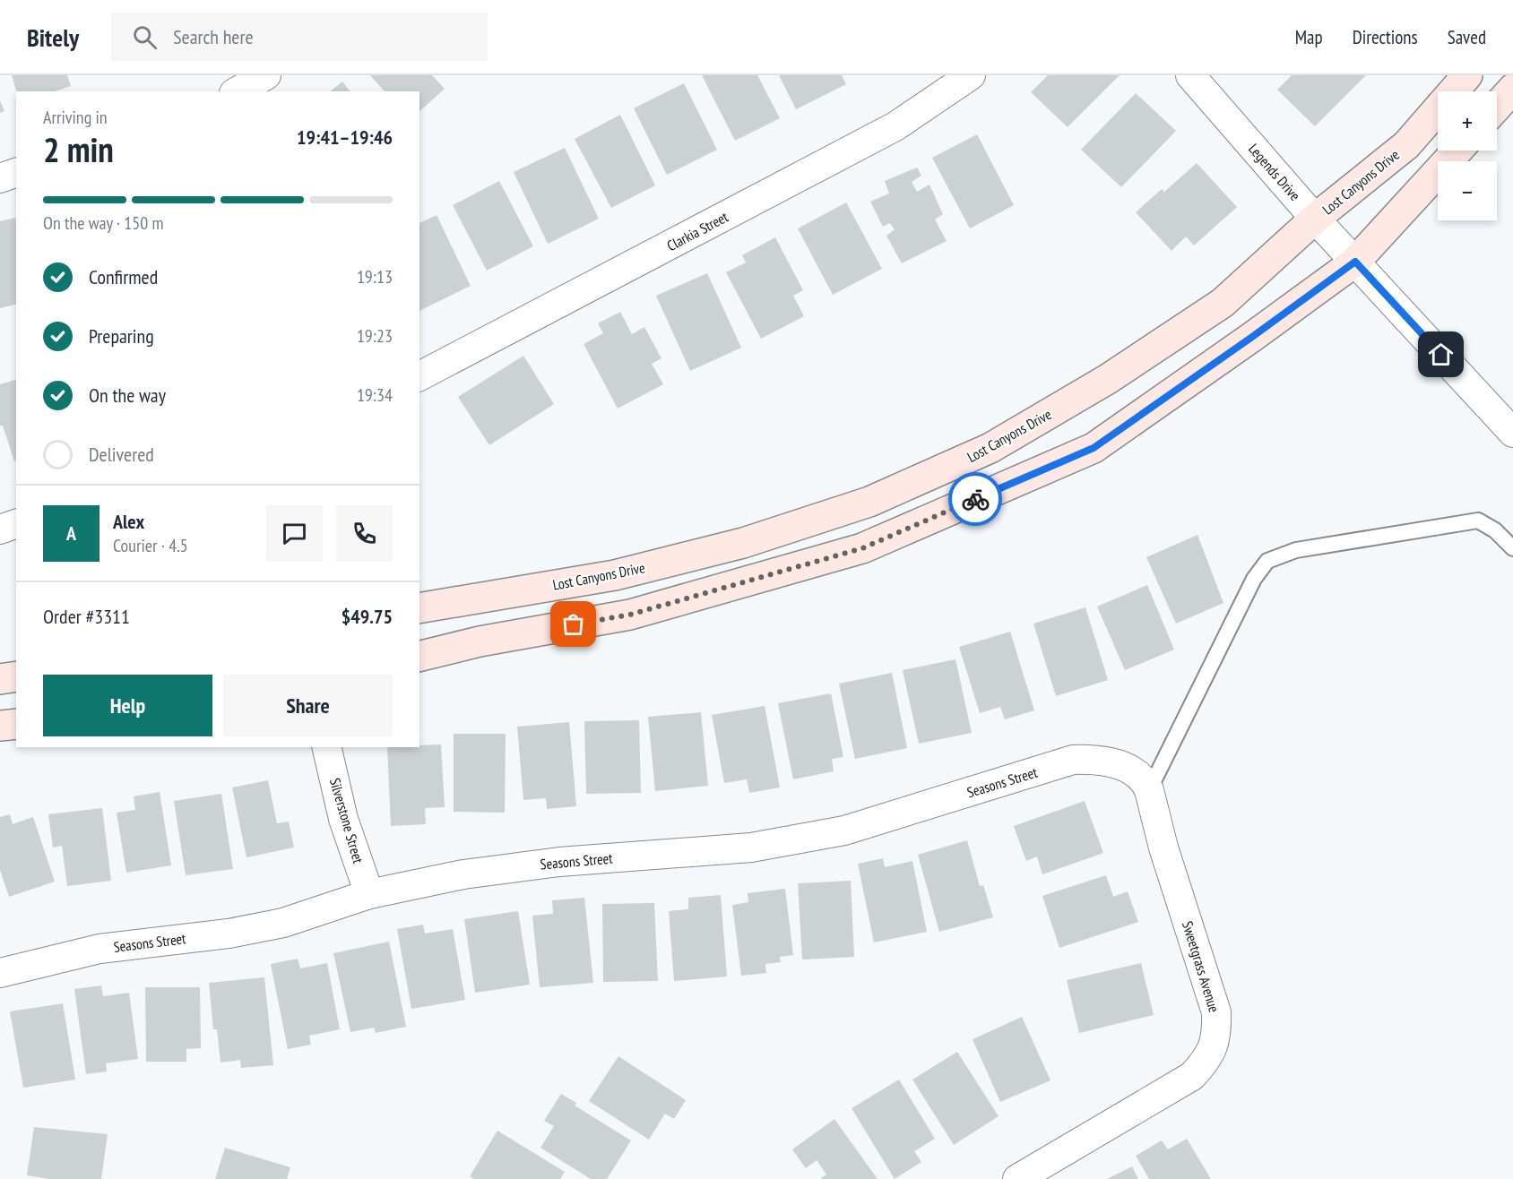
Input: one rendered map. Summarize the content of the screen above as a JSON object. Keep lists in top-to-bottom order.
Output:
{
  "streets": {
    "street": [
      "Legends Drive",
      "Lost Canyons Drive",
      "Clarkia Street",
      "Seasons Street",
      "Silverstone Street",
      "Sweetgrass Avenue"
    ]
  },
  "crossings": [
    ["Legends Drive", "Lost Canyons Drive"],
    ["Seasons Street", "Silverstone Street"],
    ["Seasons Street", "Sweetgrass Avenue"]
  ],
  "page": {
    "header": "Bitely",
    "search": "Search here",
    "nav": ["Map", "Directions", "Saved"],
    "map_buttons": ["+", "−"],
    "heading": ["2 min", "Arriving in", "19:41–19:46"],
    "panel": [
      "Alex",
      "Courier · 4.5",
      "Order #3311",
      "$49.75"
    ],
    "bar": "On the way · 150 m",
    "list": [
      ["Confirmed", "19:13"],
      ["Preparing", "19:23"],
      ["On the way", "19:34"],
      "Delivered"
    ],
    "round": "A",
    "buttons": ["Help", "Share"]
  }
}
